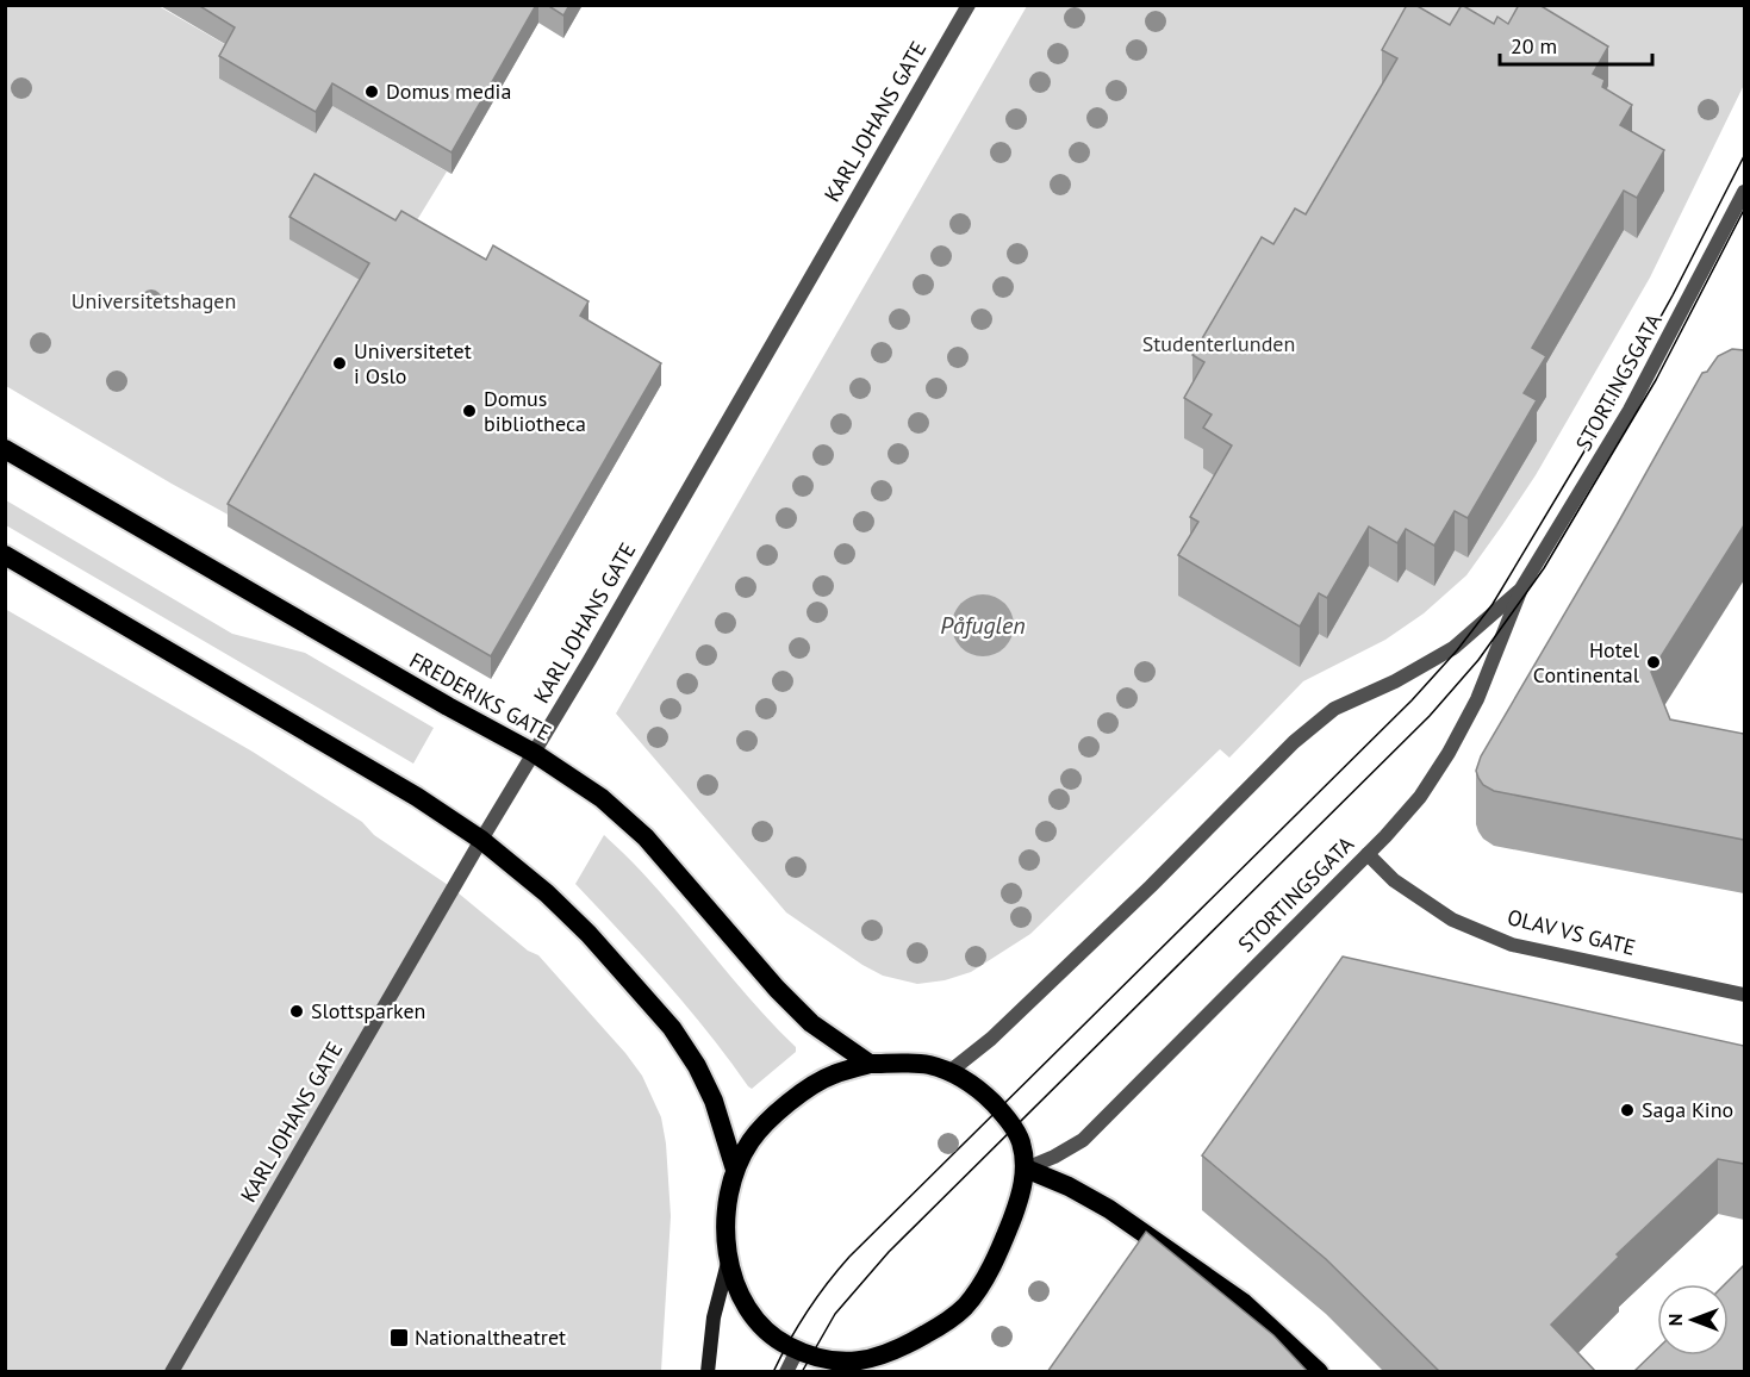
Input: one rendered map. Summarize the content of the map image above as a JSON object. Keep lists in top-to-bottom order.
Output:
{
  "streets": {
    "highway": ["FREDERIKS GATE"],
    "street": ["KARL JOHANS GATE", "STORTINGSGATA", "OLAV VS GATE"]
  },
  "crossings": [
    ["KARL JOHANS GATE", "FREDERIKS GATE"],
    ["STORTINGSGATA", "OLAV VS GATE"]
  ],
  "water": ["Påfuglen"],
  "parks": ["Universitetshagen", "Studenterlunden"],
  "places": {
    "other": [
      "Domus media",
      "Universitetet i Oslo",
      "Domus bibliotheca",
      "Hotel Continental",
      "Slottsparken",
      "Saga Kino"
    ],
    "transit": ["Nationaltheatret"]
  },
  "scale_bar": "20 m",
  "north": "left"
}
